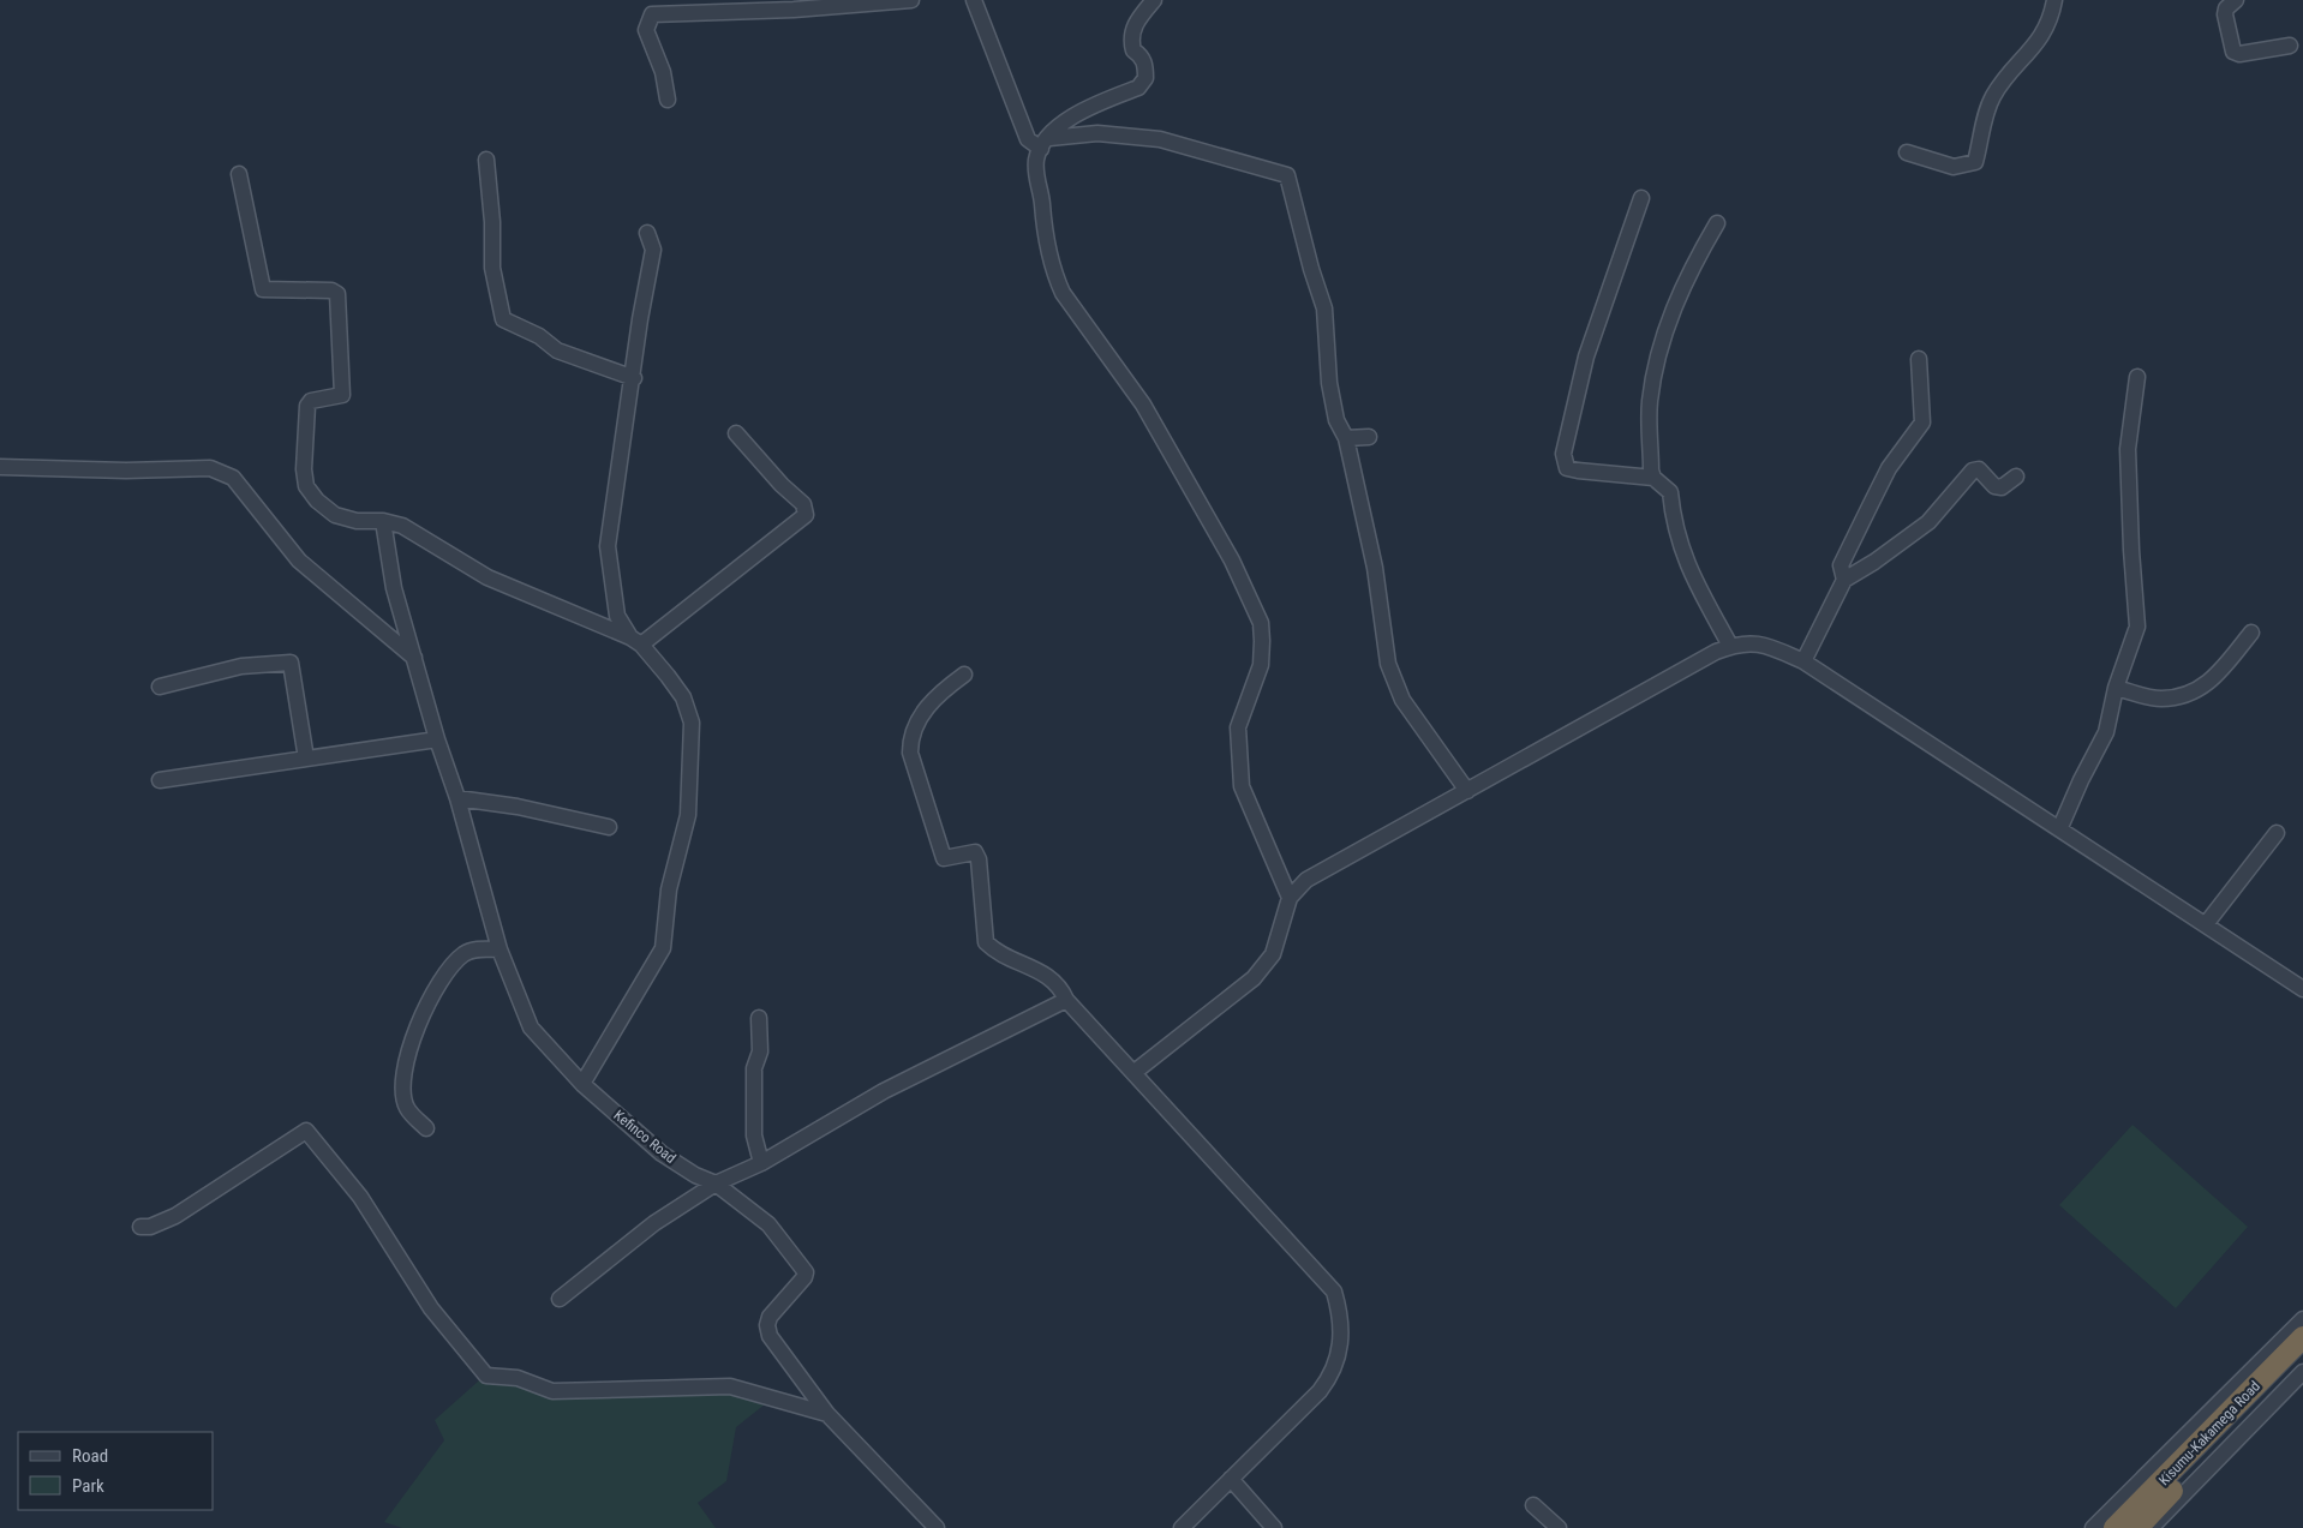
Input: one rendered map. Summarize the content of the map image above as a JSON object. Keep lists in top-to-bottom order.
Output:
{
  "streets": {
    "highway": ["Kisumu-Kakamega Road"],
    "street": ["Kefinco Road"]
  },
  "legend": ["Road", "Park"]
}
